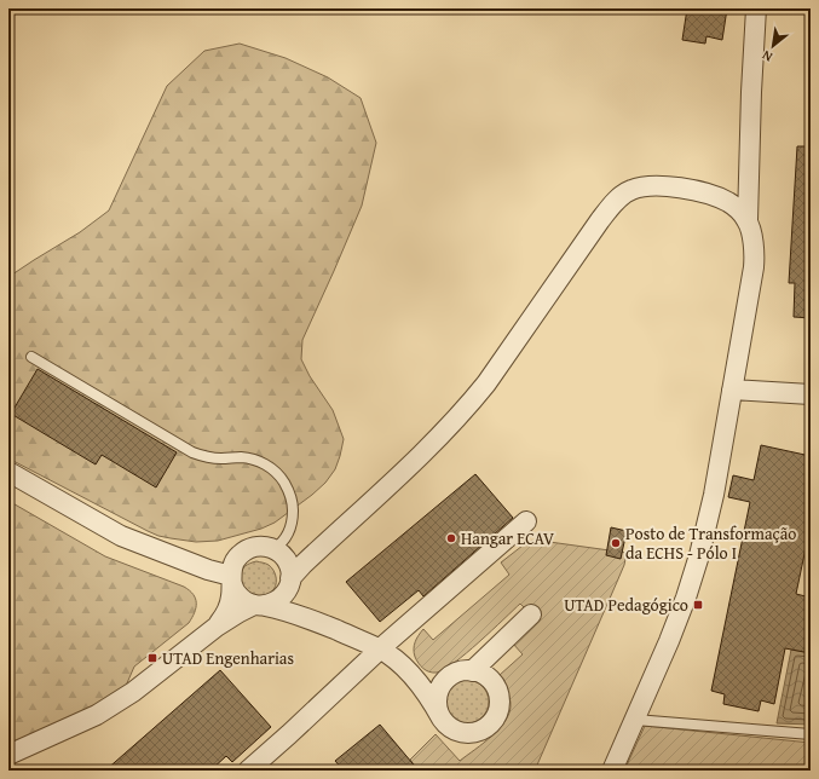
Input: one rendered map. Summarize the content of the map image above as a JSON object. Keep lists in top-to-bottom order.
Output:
{
  "places": {
    "other": ["Hangar ECAV", "Posto de Transformação da ECHS - Pólo I"],
    "transit": ["UTAD Pedagógico", "UTAD Engenharias"]
  },
  "north": "bottom left"
}
